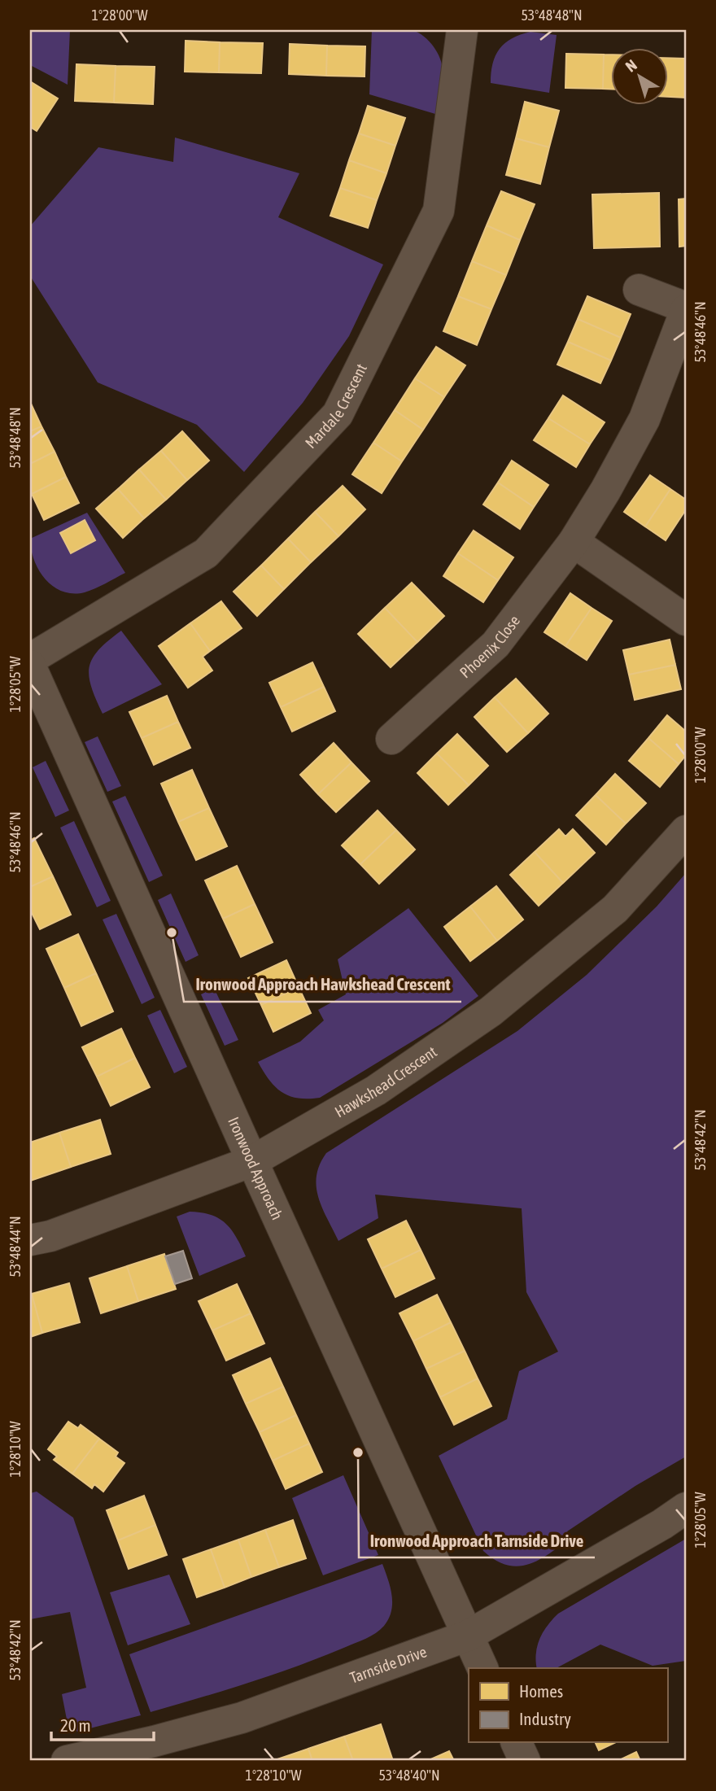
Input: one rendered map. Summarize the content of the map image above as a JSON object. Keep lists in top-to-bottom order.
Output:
{
  "streets": {
    "street": [
      "Mardale Crescent",
      "Phoenix Close",
      "Hawkshead Crescent",
      "Ironwood Approach",
      "Tarnside Drive"
    ]
  },
  "crossings": [
    ["Hawkshead Crescent", "Ironwood Approach"],
    ["Ironwood Approach", "Tarnside Drive"]
  ],
  "places": ["Ironwood Approach Hawkshead Crescent", "Ironwood Approach Tarnside Drive"],
  "legend": ["Homes", "Industry"],
  "scale_bar": "20 m",
  "north": "top left",
  "coordinates": [
    "1°28'00\"W",
    "53°48'48\"N",
    "53°48'46\"N",
    "1°28'05\"W",
    "53°48'42\"N",
    "53°48'44\"N",
    "1°28'10\"W",
    "53°48'40\"N"
  ]
}
